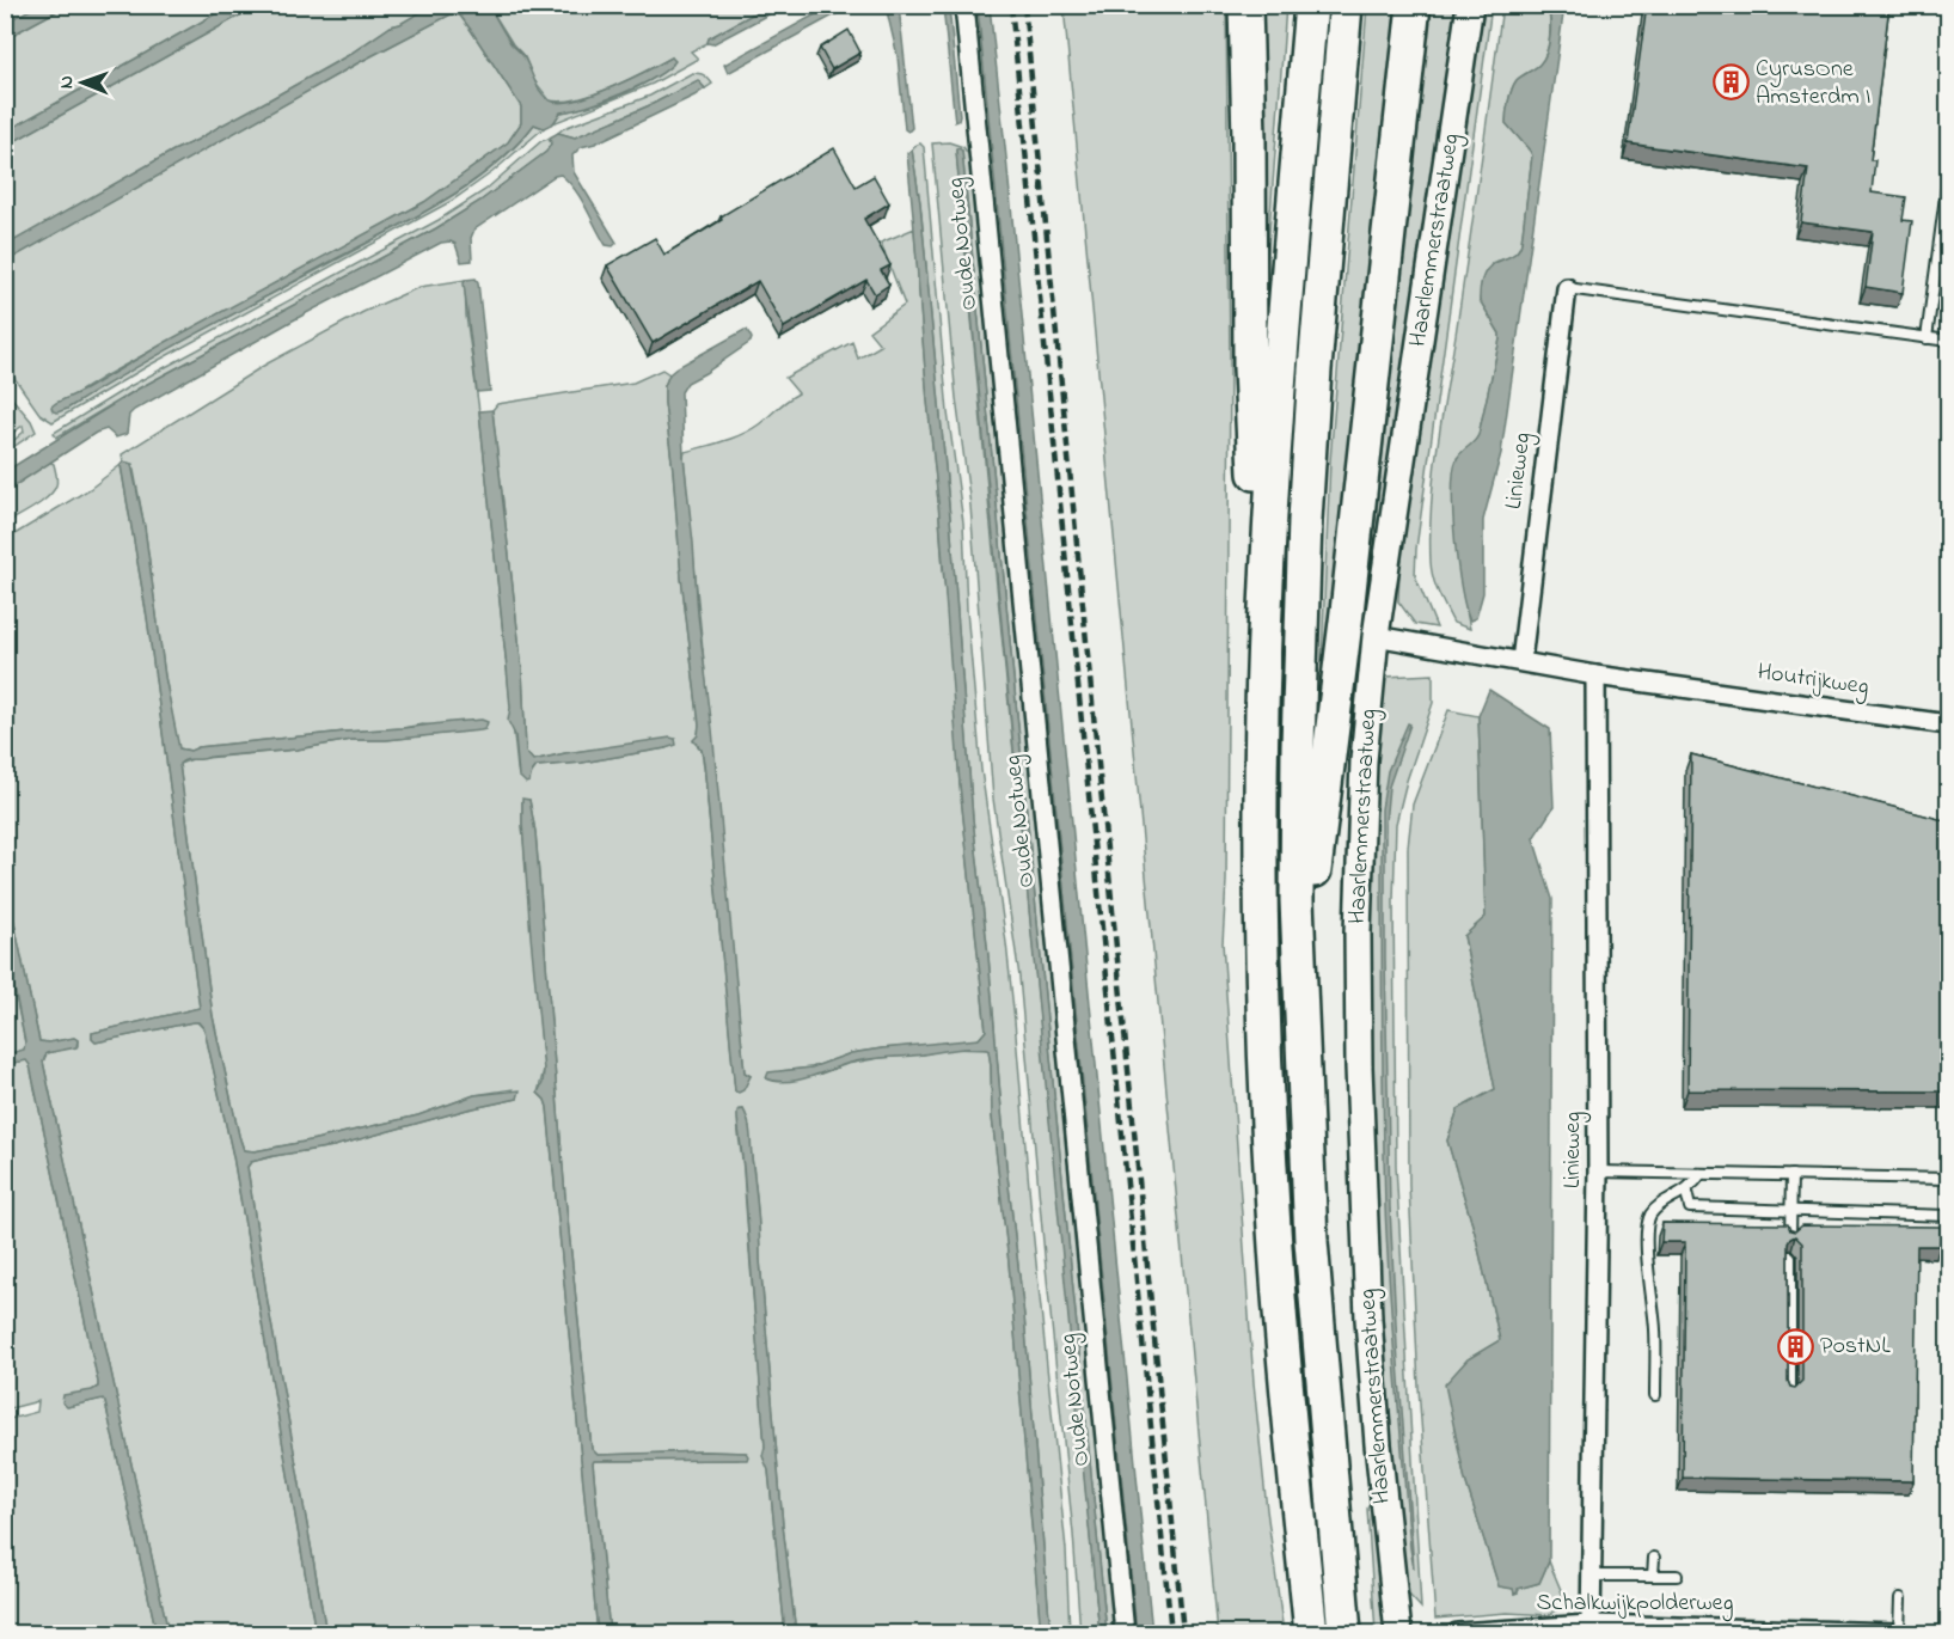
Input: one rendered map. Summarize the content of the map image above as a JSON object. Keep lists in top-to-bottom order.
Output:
{
  "streets": {
    "main road": ["Haarlemmerstraatweg"],
    "street": [
      "Oude Notweg",
      "Linieweg",
      "Houtrijkweg",
      "Schalkwijkpolderweg"
    ]
  },
  "crossings": [
    ["Linieweg", "Houtrijkweg"],
    ["Linieweg", "Schalkwijkpolderweg"]
  ],
  "places": {
    "building": ["CyrusOne Amsterdm I", "PostNL"]
  },
  "north": "left"
}
